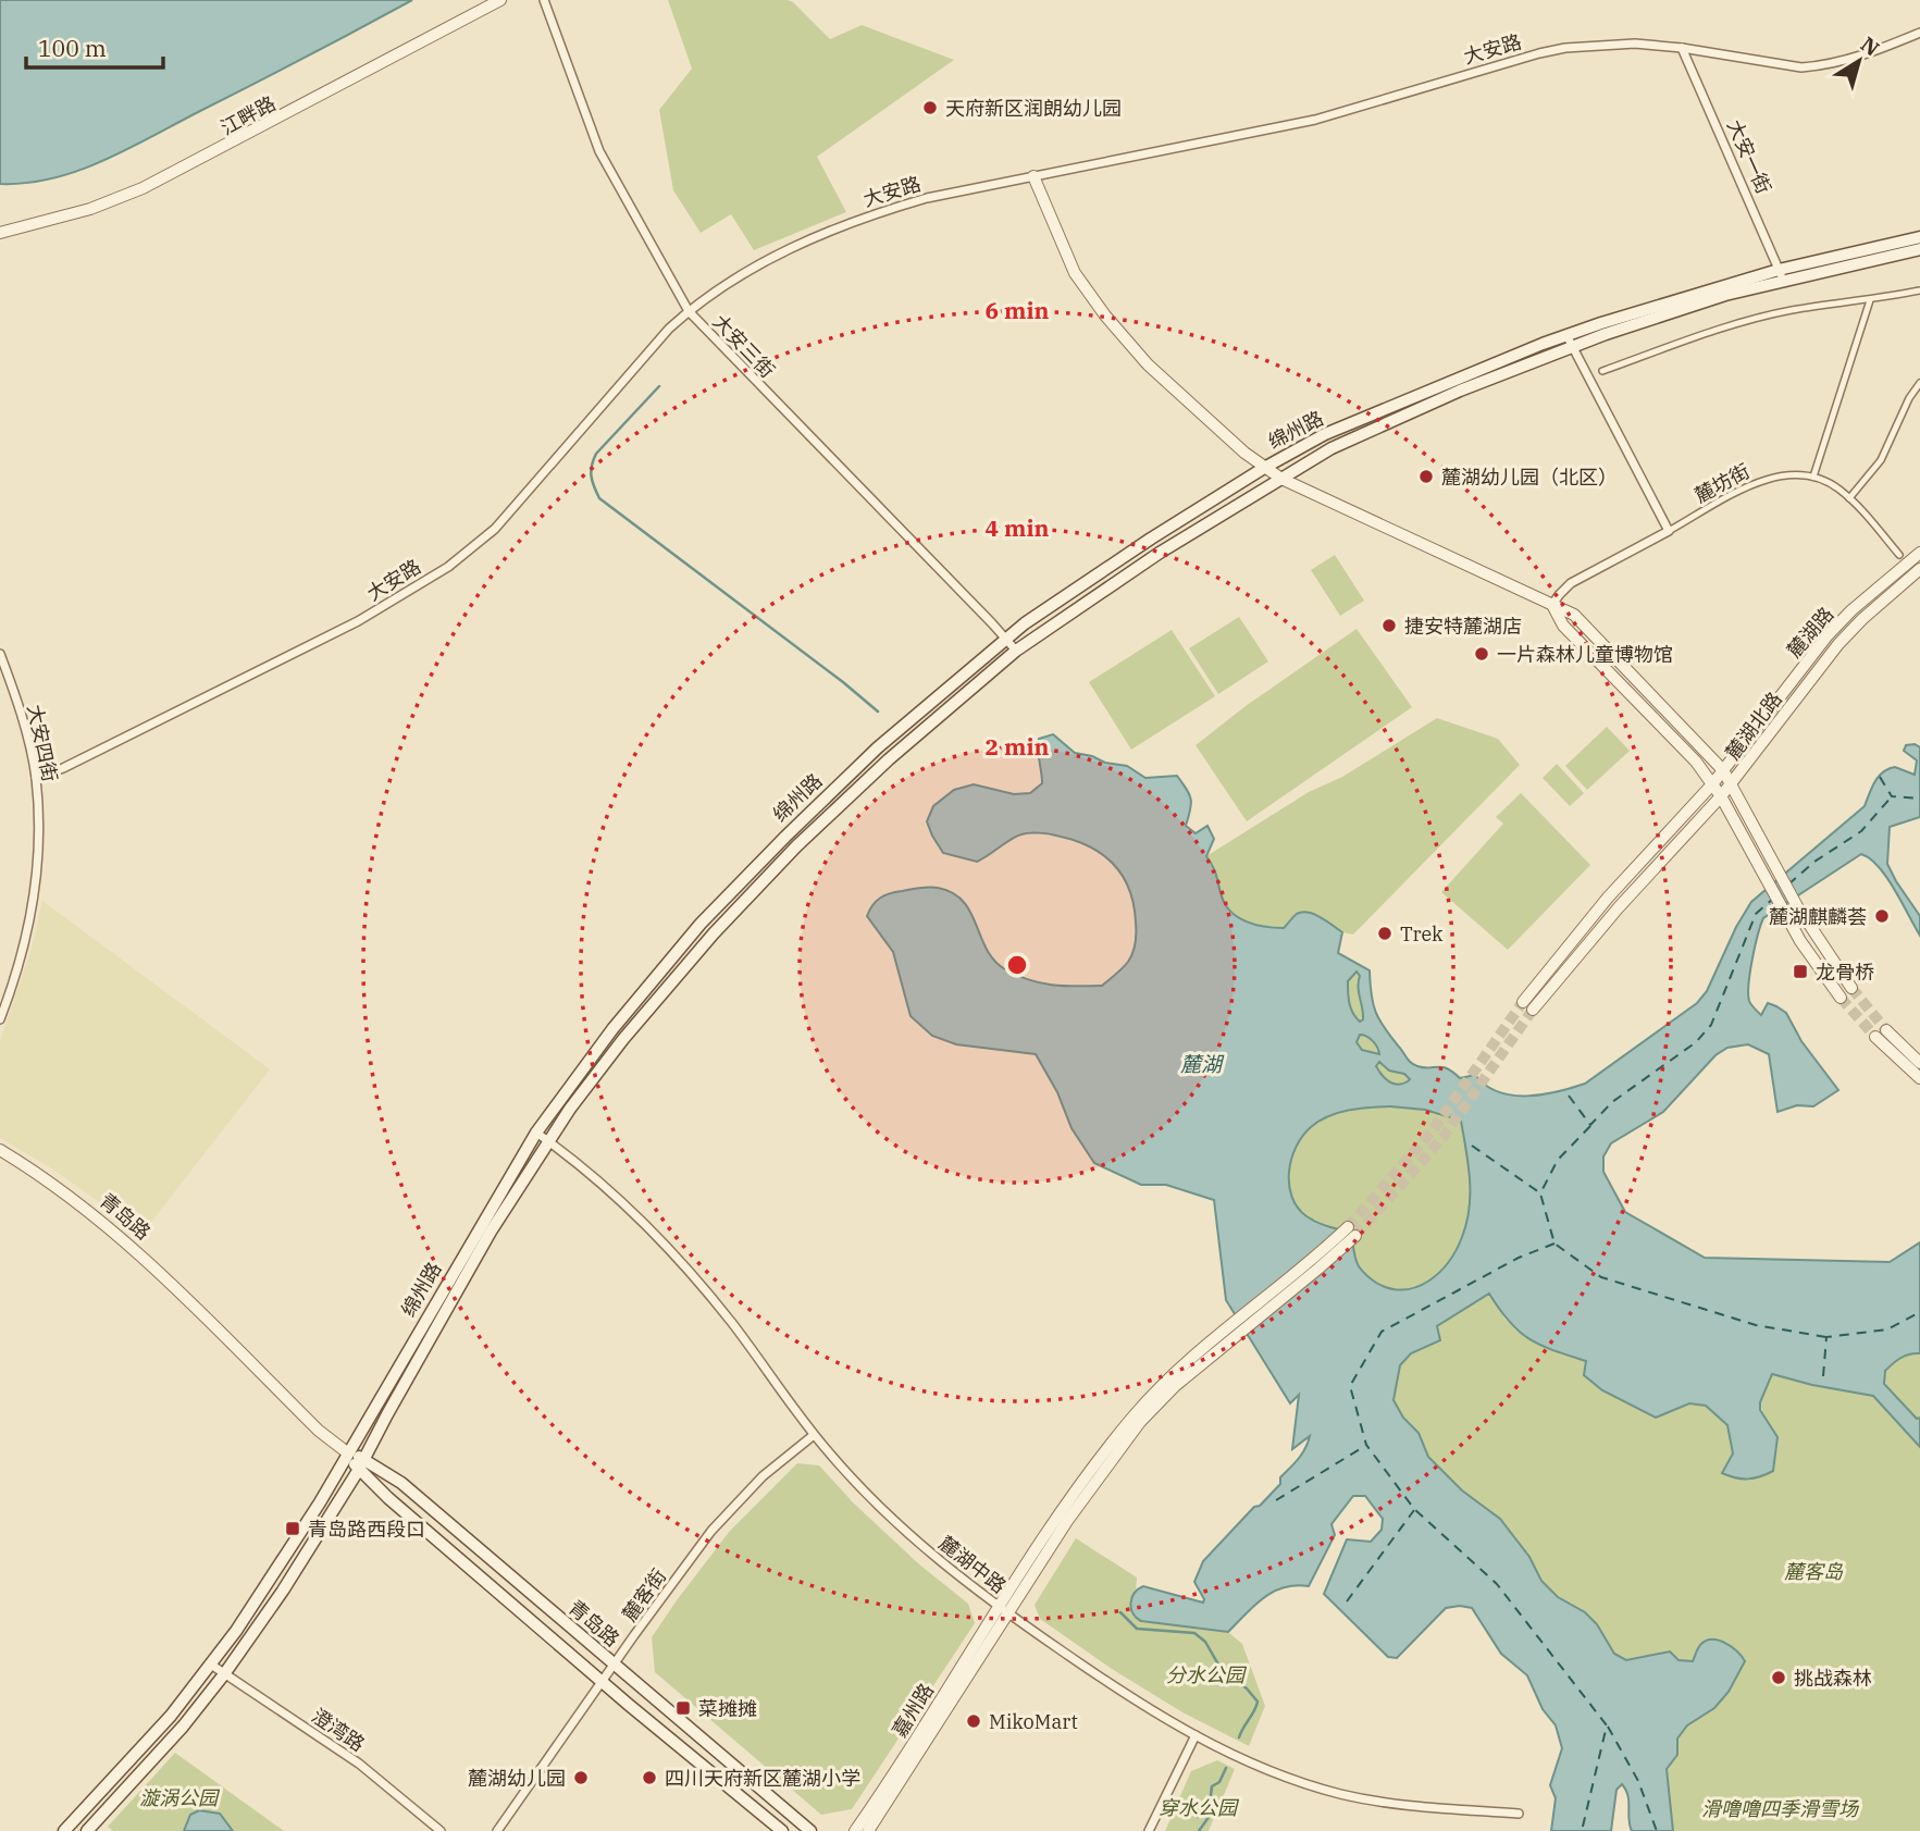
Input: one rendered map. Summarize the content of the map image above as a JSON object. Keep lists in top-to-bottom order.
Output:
{
  "streets": {
    "main road": ["绵州路", "青岛路"],
    "street": [
      "大安路",
      "江畔路",
      "大安一街",
      "大安三街",
      "麓坊街",
      "麓湖路",
      "麓湖北路",
      "大安四街",
      "麓湖中路",
      "麓客街",
      "嘉州路",
      "澄湾路"
    ]
  },
  "crossings": [
    ["大安路", "大安一街"],
    ["大安路", "大安三街"],
    ["大安路", "大安四街"],
    ["大安一街", "绵州路"],
    ["大安三街", "绵州路"],
    ["绵州路", "青岛路"],
    ["绵州路", "麓湖中路"],
    ["绵州路", "澄湾路"],
    ["青岛路", "麓客街"],
    ["麓湖中路", "麓客街"],
    ["麓湖中路", "嘉州路"]
  ],
  "water": ["麓湖"],
  "parks": [
    "麓客岛",
    "分水公园",
    "漩涡公园",
    "穿水公园",
    "滑噜噜四季滑雪场"
  ],
  "places": {
    "other": [
      "天府新区润朗幼儿园",
      "麓湖幼儿园（北区）",
      "捷安特麓湖店",
      "一片森林儿童博物馆",
      "麓湖麒麟荟",
      "Trek",
      "挑战森林",
      "MikoMart",
      "麓湖幼儿园",
      "四川天府新区麓湖小学"
    ],
    "transit": ["龙骨桥", "青岛路西段口", "菜摊摊"]
  },
  "scale_bar": "100 m",
  "north": "top right",
  "rings": ["6 min", "4 min", "2 min"]
}
